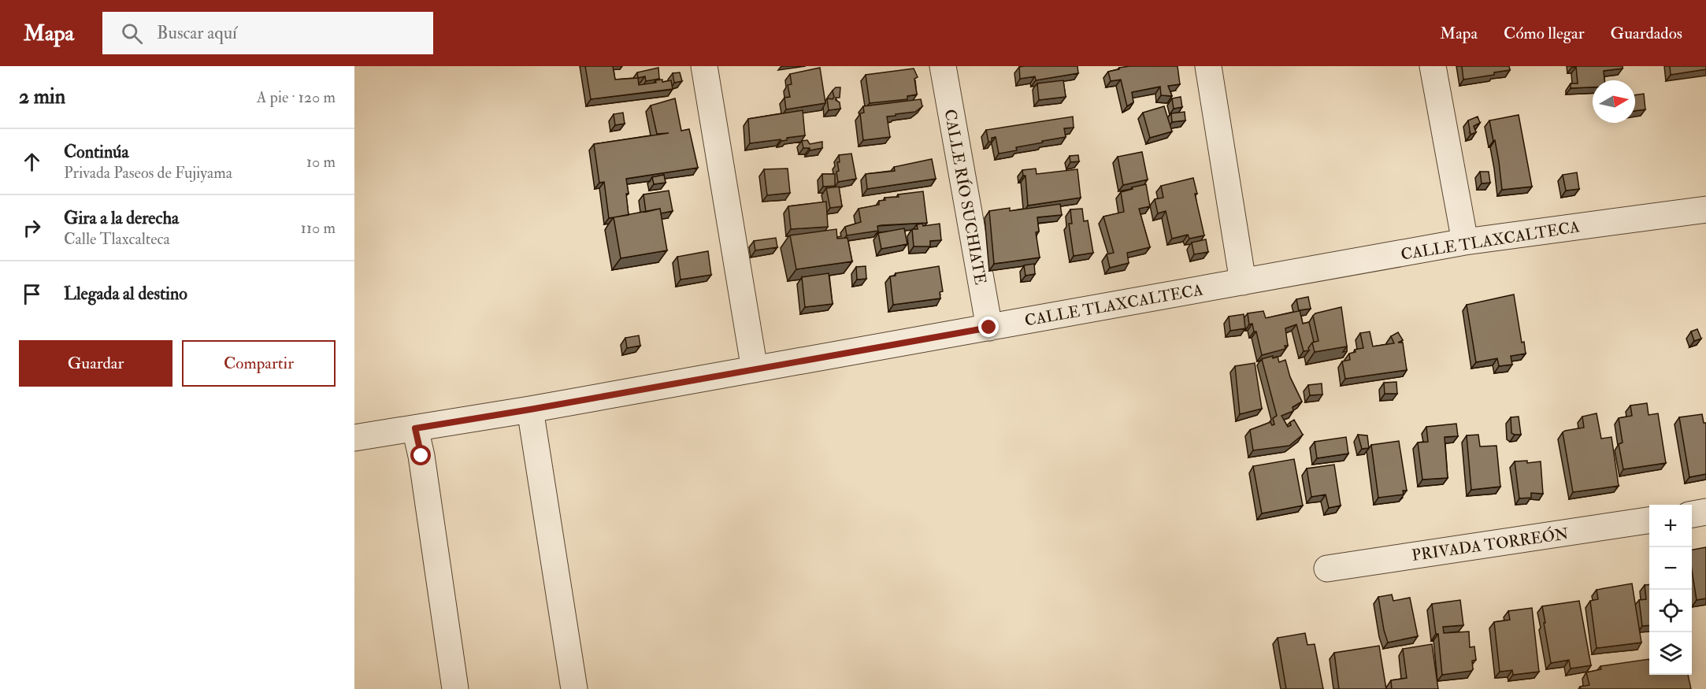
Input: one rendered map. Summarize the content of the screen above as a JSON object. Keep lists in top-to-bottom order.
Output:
{
  "streets": {
    "street": ["CALLE RÍO SUCHIATE", "CALLE TLAXCALTECA", "PRIVADA TORREÓN"]
  },
  "crossings": [
    ["CALLE RÍO SUCHIATE", "CALLE TLAXCALTECA"]
  ],
  "north": "right",
  "page": {
    "header": "Mapa",
    "search": "Buscar aquí",
    "nav": ["Mapa", "Cómo llegar", "Guardados"],
    "heading": ["2 min", "A pie · 120 m"],
    "list": [
      ["Continúa", "Privada Paseos de Fujiyama", "10 m"],
      ["Gira a la derecha", "Calle Tlaxcalteca", "110 m"],
      "Llegada al destino"
    ],
    "buttons": ["Guardar", "Compartir"],
    "map_buttons": ["+", "−"]
  }
}
